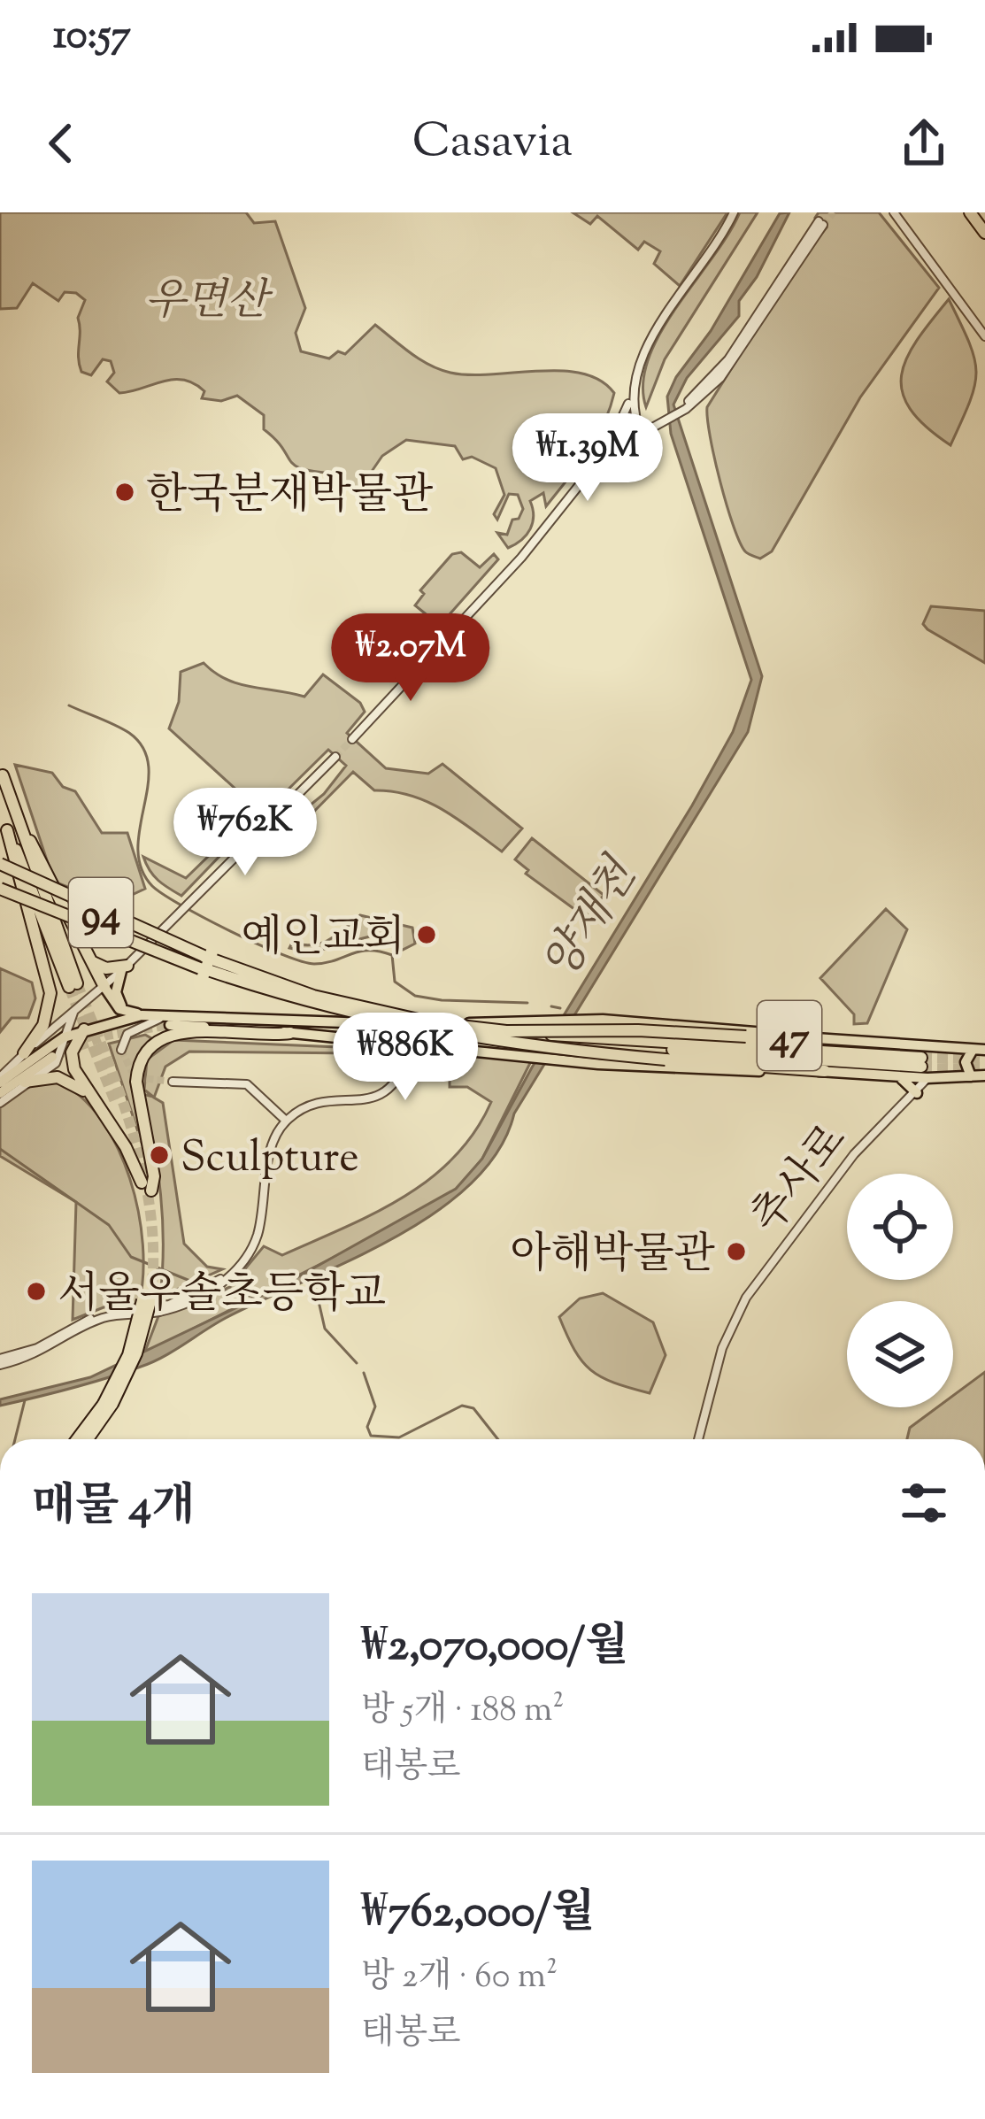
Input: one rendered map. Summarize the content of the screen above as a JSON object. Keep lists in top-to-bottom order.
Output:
{
  "streets": {
    "highway": ["94"],
    "main road": ["47"],
    "street": ["추사로"]
  },
  "crossings": [
    ["47", "추사로"]
  ],
  "water": ["양재천"],
  "parks": ["우면산"],
  "places": [
    "한국분재박물관",
    "예인교회",
    "Sculpture",
    "아해박물관",
    "서울우솔초등학교"
  ],
  "page": {
    "status": "10:57",
    "header": "Casavia",
    "price": [
      "₩1.39M",
      "₩2.07M",
      "₩762K",
      "₩886K"
    ],
    "heading": "매물 4개",
    "list": [
      {
        "name": "₩2,070,000/월",
        "note": "방 5개 · 188 m² · 태봉로"
      },
      {
        "name": "₩762,000/월",
        "note": "방 2개 · 60 m² · 태봉로"
      }
    ]
  }
}
